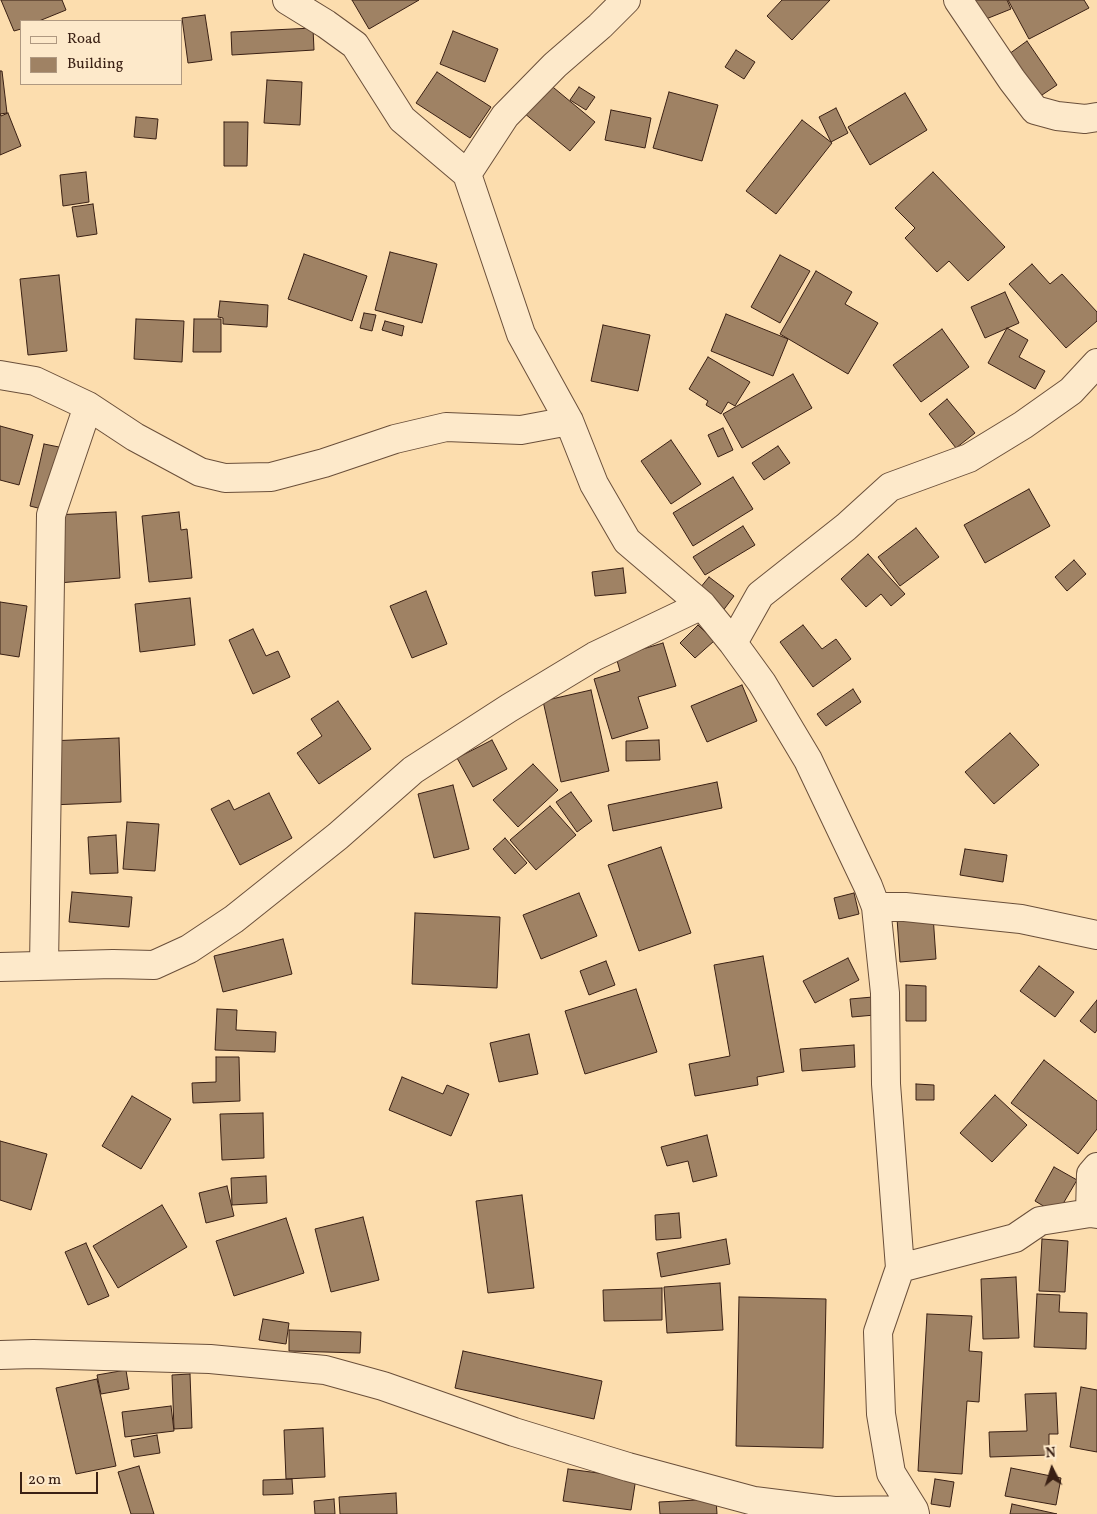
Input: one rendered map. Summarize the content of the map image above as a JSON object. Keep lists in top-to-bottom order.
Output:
{
  "legend": ["Road", "Building"],
  "scale_bar": "20 m",
  "north": "top"
}
